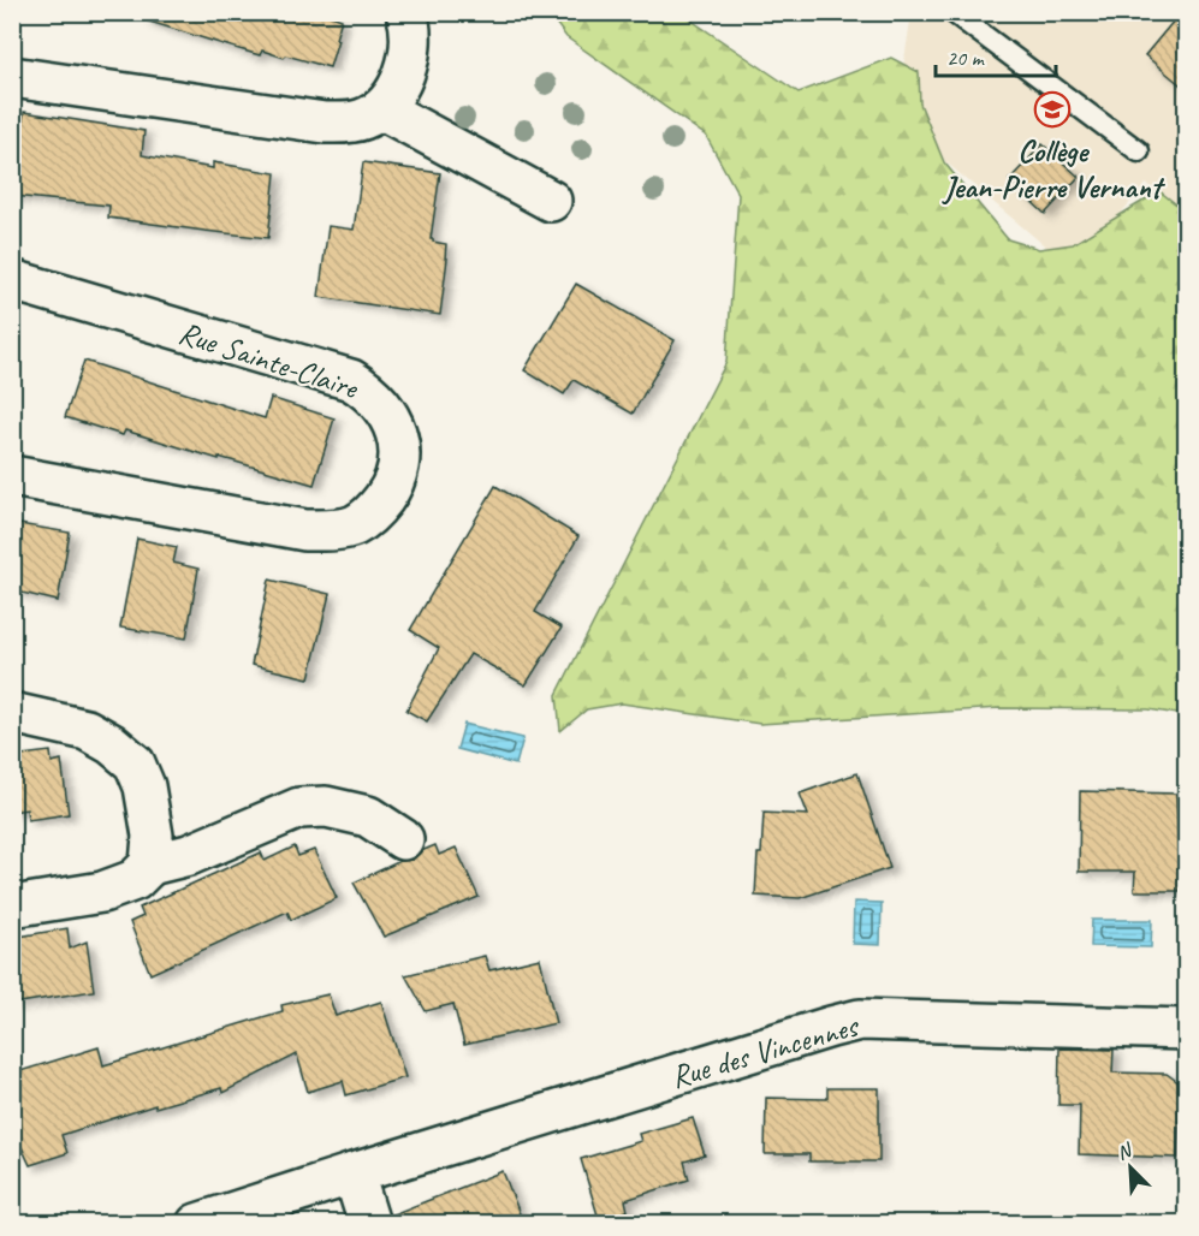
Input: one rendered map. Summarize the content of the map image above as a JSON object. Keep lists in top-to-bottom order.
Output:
{
  "streets": {
    "street": ["Rue Sainte-Claire", "Rue des Vincennes"]
  },
  "places": {
    "school or university": ["Collège Jean-Pierre Vernant"]
  },
  "scale_bar": "20 m",
  "north": "top left"
}
